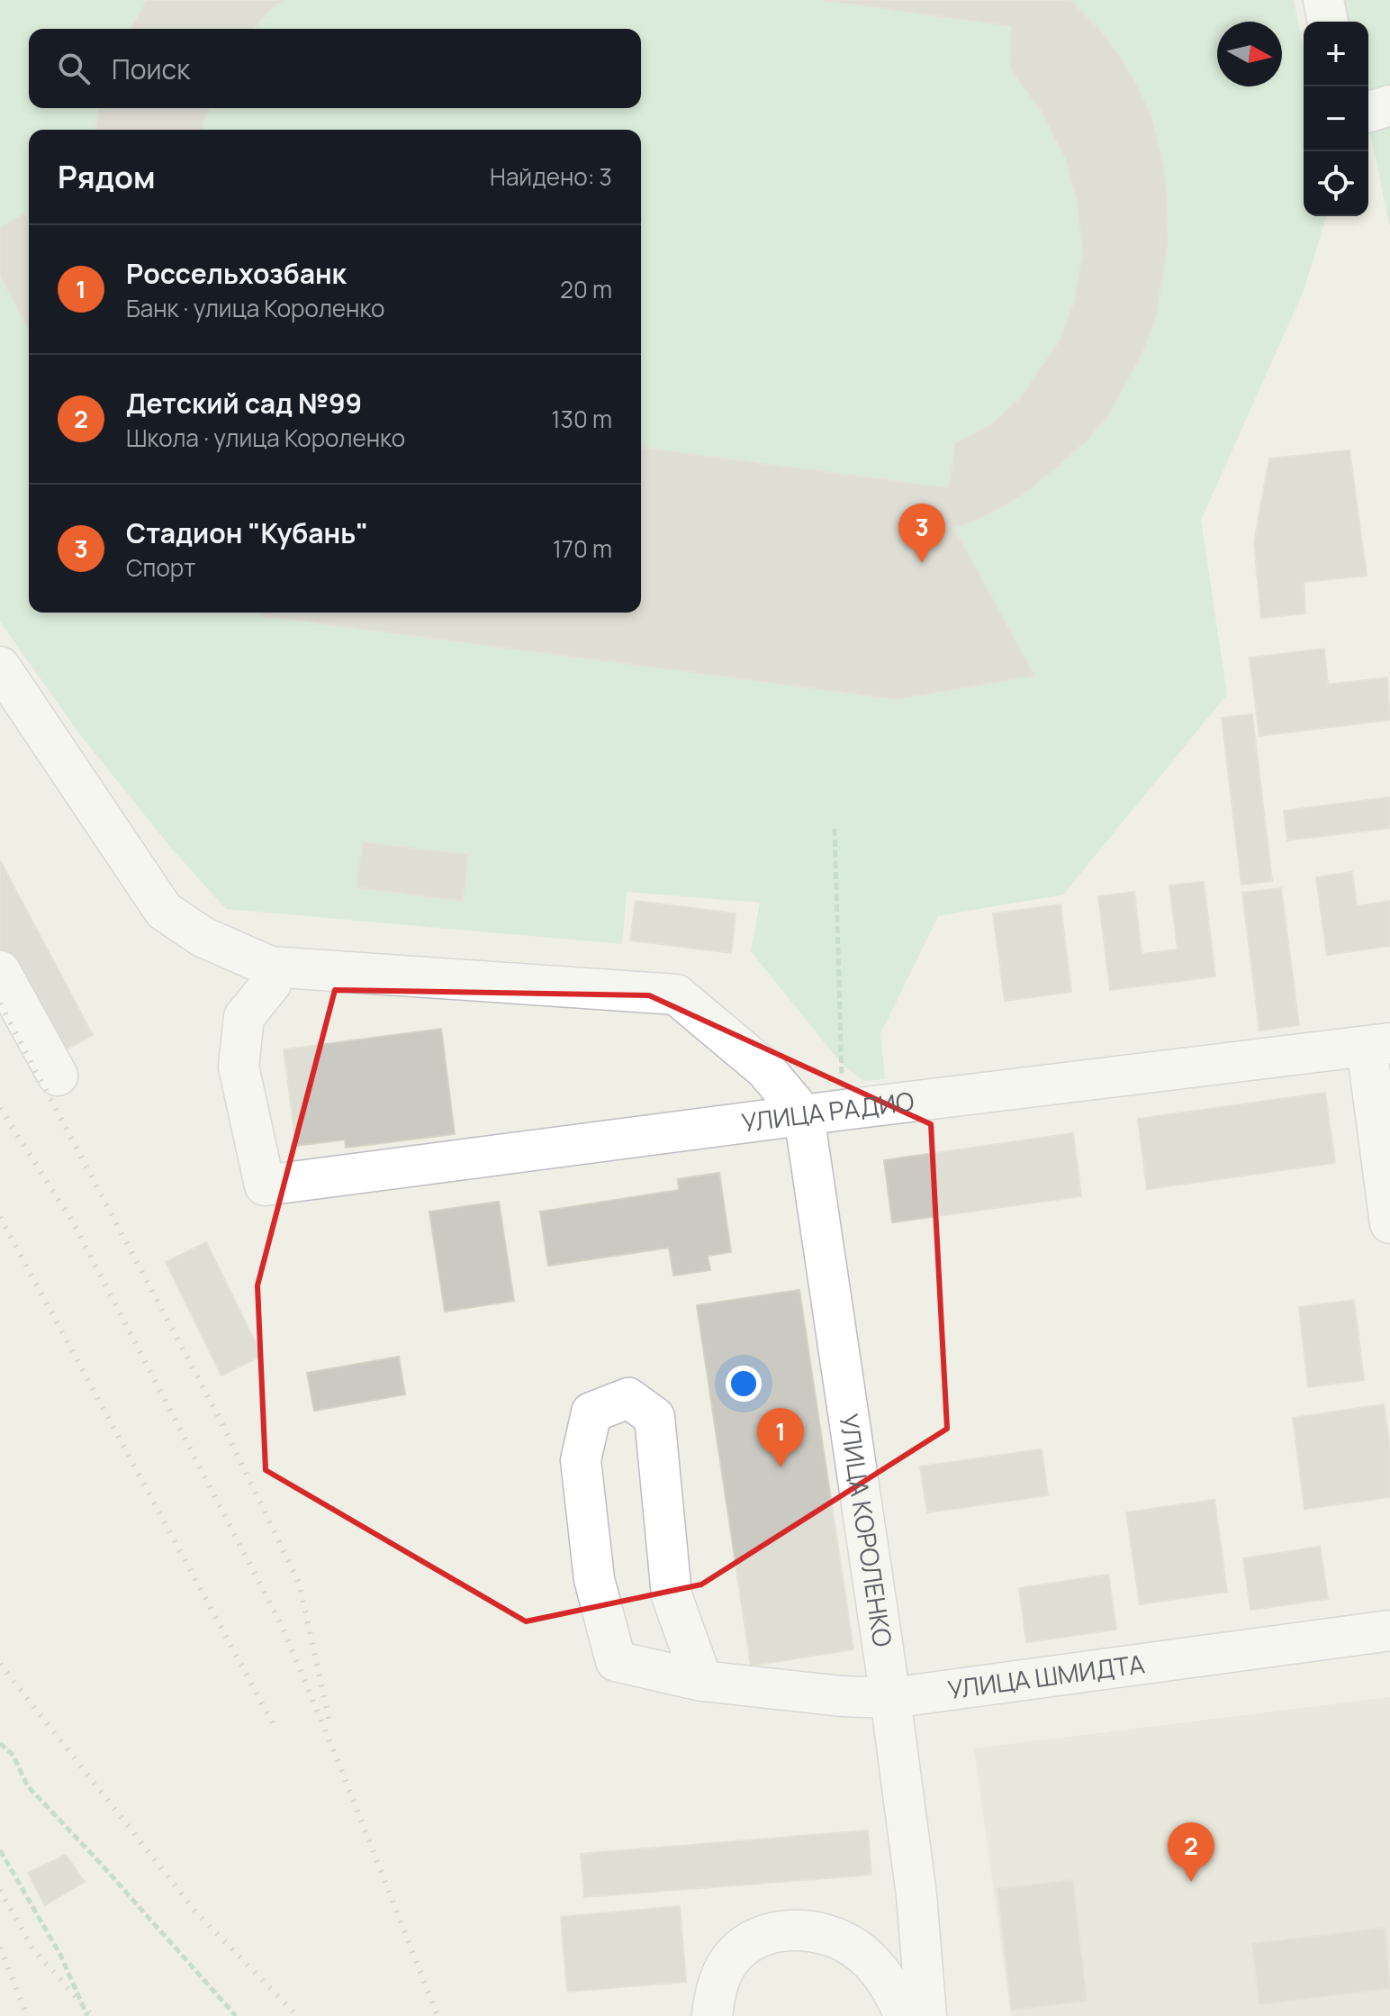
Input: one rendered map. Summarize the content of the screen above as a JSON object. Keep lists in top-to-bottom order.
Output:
{
  "streets": {
    "street": ["УЛИЦА РАДИО", "УЛИЦА КОРОЛЕНКО", "УЛИЦА ШМИДТА"]
  },
  "crossings": [
    ["УЛИЦА РАДИО", "УЛИЦА КОРОЛЕНКО"],
    ["УЛИЦА КОРОЛЕНКО", "УЛИЦА ШМИДТА"]
  ],
  "north": "right",
  "page": {
    "map_buttons": ["+", "−"],
    "search": "Поиск",
    "heading": ["Рядом", "Найдено: 3"],
    "list": [
      {
        "mark": "1",
        "name": "Россельхозбанк",
        "note": "Банк · улица Короленко",
        "value": "20 m"
      },
      {
        "mark": "2",
        "name": "Детский сад №99",
        "note": "Школа · улица Короленко",
        "value": "130 m"
      },
      {
        "mark": "3",
        "name": "Стадион \"Кубань\"",
        "note": "Спорт",
        "value": "170 m"
      }
    ],
    "pins": ["3", "1", "2"]
  }
}
